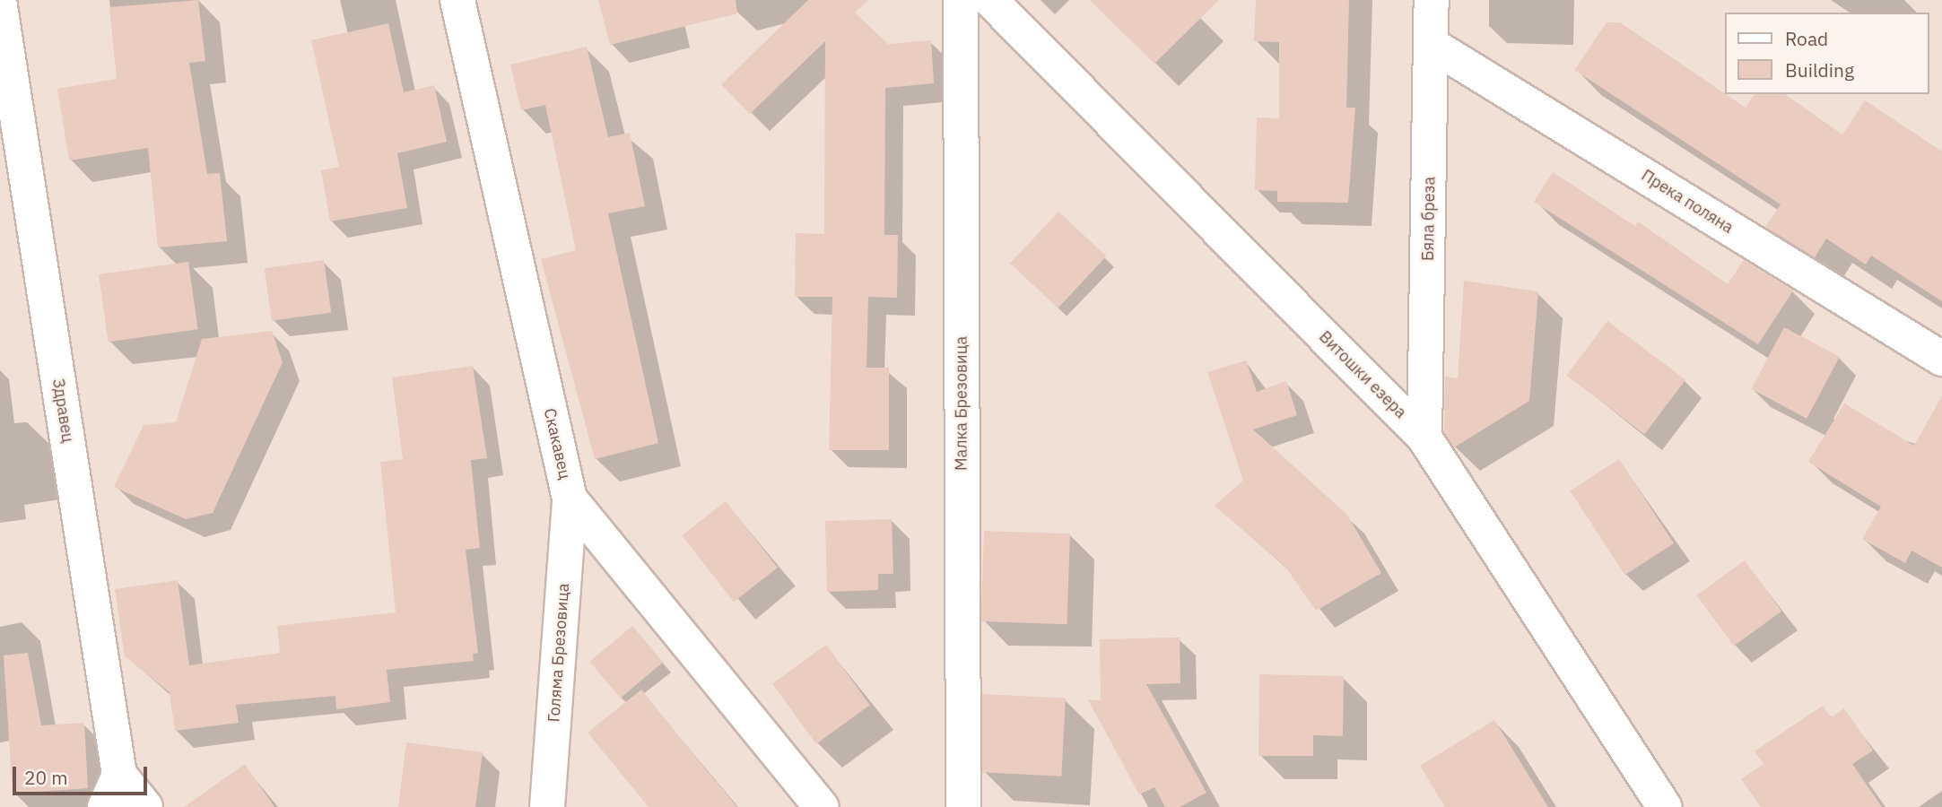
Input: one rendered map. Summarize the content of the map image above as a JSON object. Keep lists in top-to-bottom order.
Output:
{
  "streets": {
    "street": [
      "Прека поляна",
      "Бяла бреза",
      "Витошки езера",
      "Малка Брезовица",
      "Здравец",
      "Скакавец",
      "Голяма Брезовица"
    ]
  },
  "crossings": [
    ["Прека поляна", "Бяла бреза"],
    ["Бяла бреза", "Витошки езера"],
    ["Скакавец", "Голяма Брезовица"]
  ],
  "legend": ["Road", "Building"],
  "scale_bar": "20 m"
}
